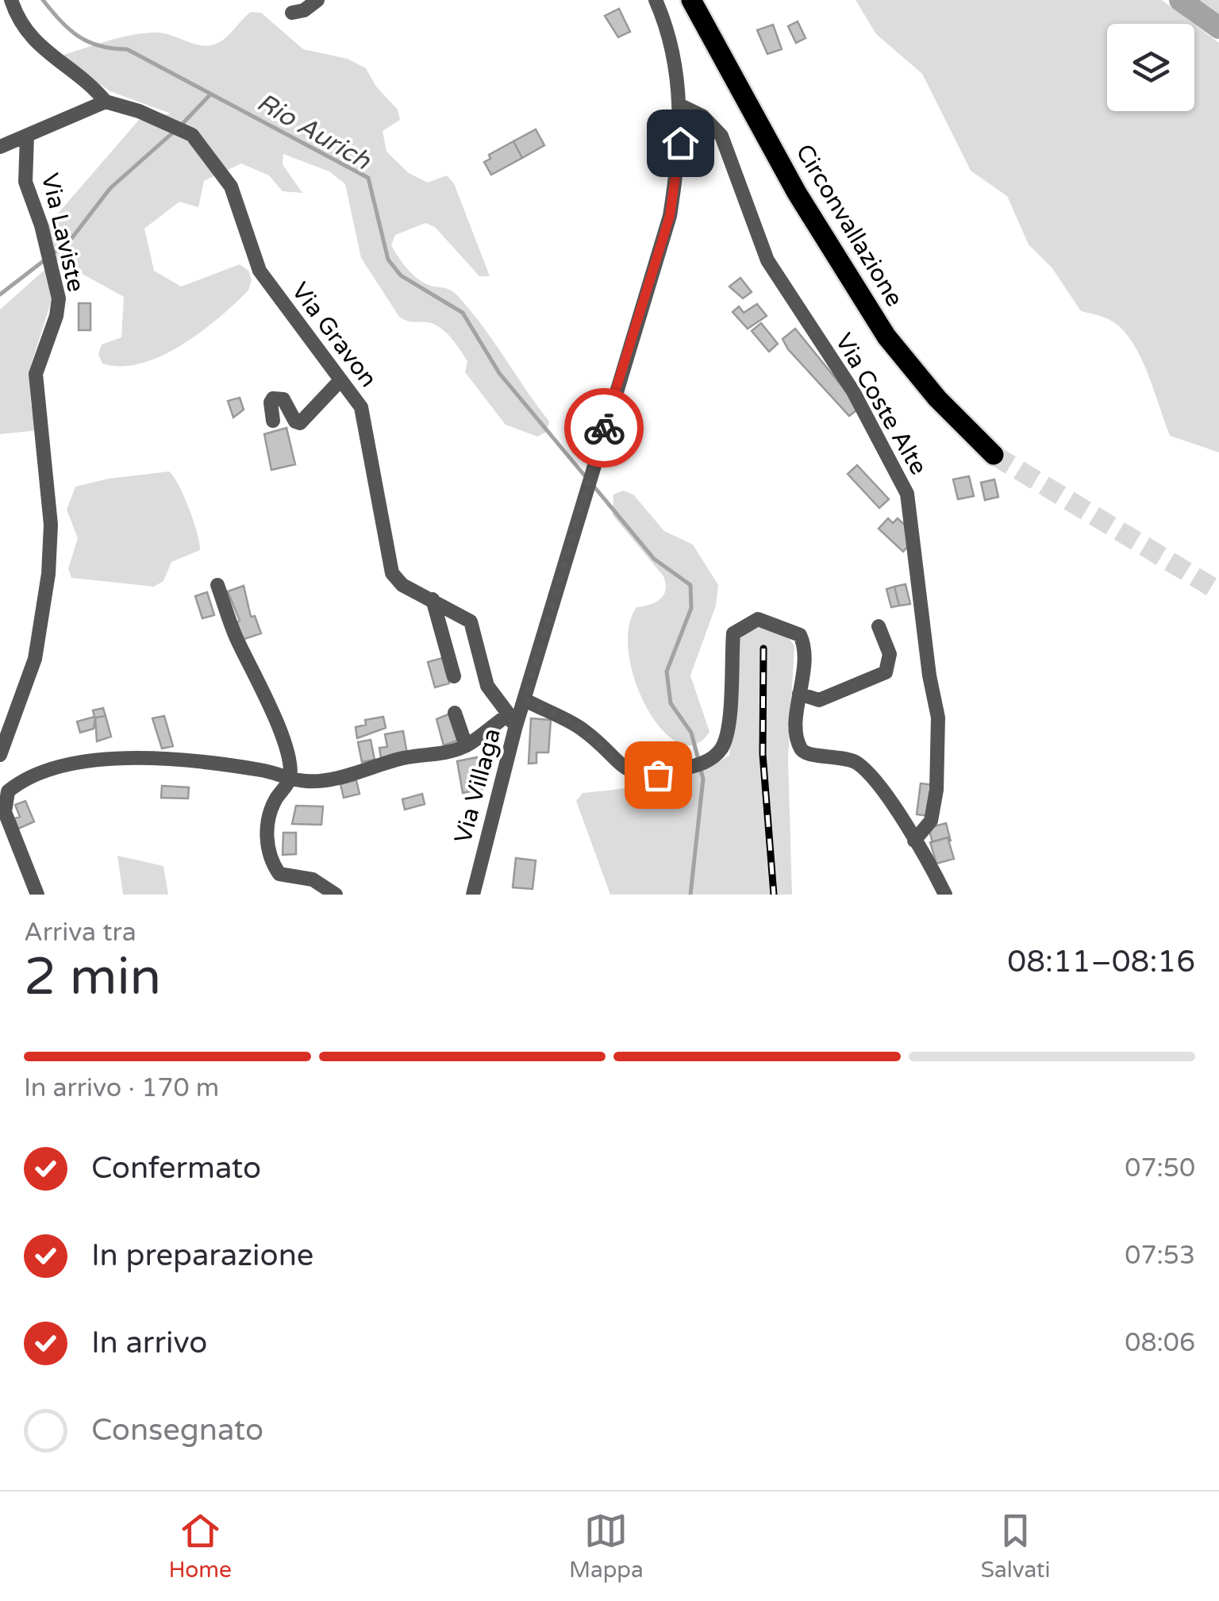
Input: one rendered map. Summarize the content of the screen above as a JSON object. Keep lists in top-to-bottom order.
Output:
{
  "streets": {
    "highway": ["Circonvallazione"],
    "street": [
      "Via Laviste",
      "Via Gravon",
      "Via Coste Alte",
      "Via Villaga"
    ]
  },
  "crossings": [
    ["Via Gravon", "Via Villaga"],
    ["Via Coste Alte", "Via Villaga"]
  ],
  "water": ["Rio Aurich"],
  "page": {
    "heading": ["2 min", "Arriva tra", "08:11–08:16"],
    "bar": "In arrivo · 170 m",
    "list": [
      ["Confermato", "07:50"],
      ["In preparazione", "07:53"],
      ["In arrivo", "08:06"],
      "Consegnato"
    ],
    "tabs": ["Home", "Mappa", "Salvati"]
  }
}
